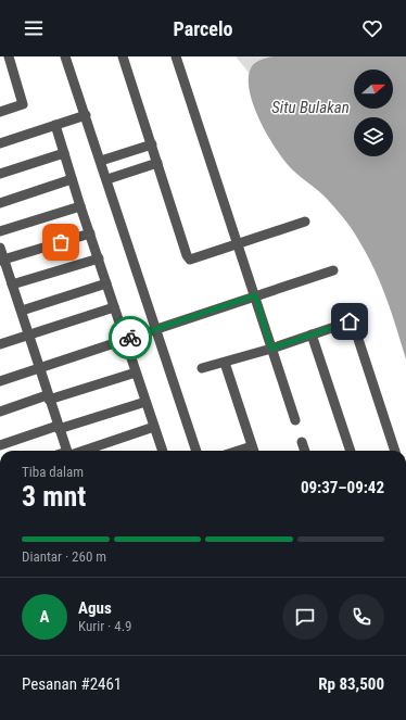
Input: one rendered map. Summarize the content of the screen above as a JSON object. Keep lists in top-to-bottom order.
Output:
{
  "water": ["Situ Bulakan"],
  "north": "right",
  "page": {
    "header": "Parcelo",
    "heading": ["3 mnt", "Tiba dalam", "09:37–09:42"],
    "panel": [
      "Agus",
      "Kurir · 4.9",
      "Pesanan #2461",
      "Rp 83,500"
    ],
    "bar": "Diantar · 260 m",
    "round": "A"
  }
}
